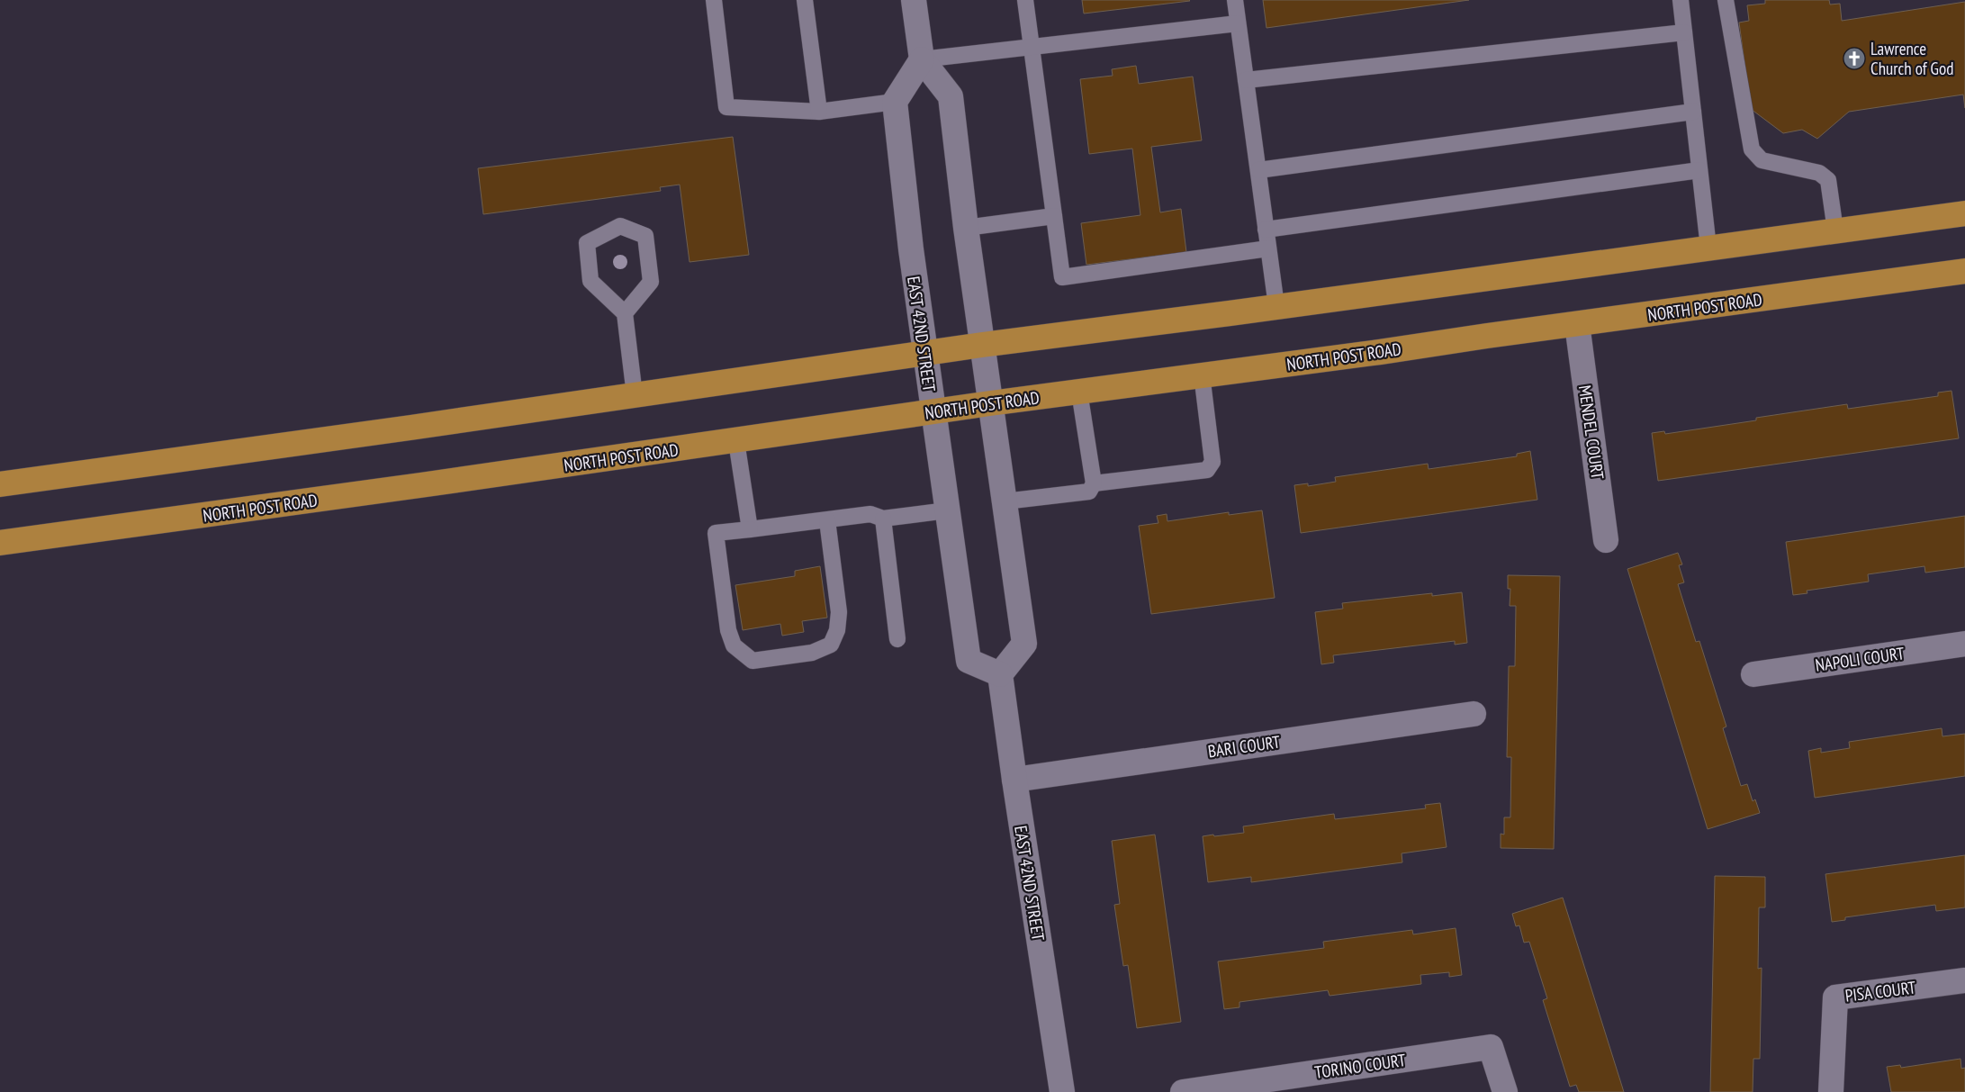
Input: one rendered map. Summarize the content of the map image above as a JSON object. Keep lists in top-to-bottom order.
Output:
{
  "streets": {
    "main road": ["NORTH POST ROAD"],
    "street": [
      "EAST 42ND STREET",
      "MENDEL COURT",
      "NAPOLI COURT",
      "BARI COURT",
      "PISA COURT",
      "TORINO COURT"
    ]
  },
  "crossings": [
    ["NORTH POST ROAD", "EAST 42ND STREET"],
    ["NORTH POST ROAD", "MENDEL COURT"],
    ["EAST 42ND STREET", "BARI COURT"]
  ],
  "places": {
    "church": ["Lawrence Church of God"]
  }
}
